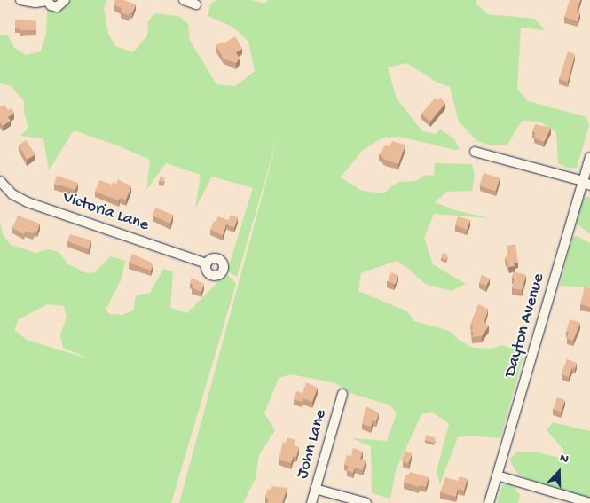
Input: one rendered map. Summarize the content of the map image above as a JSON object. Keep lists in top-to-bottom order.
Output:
{
  "streets": {
    "street": ["Victoria Lane", "Dayton Avenue", "John Lane"]
  },
  "north": "top"
}
